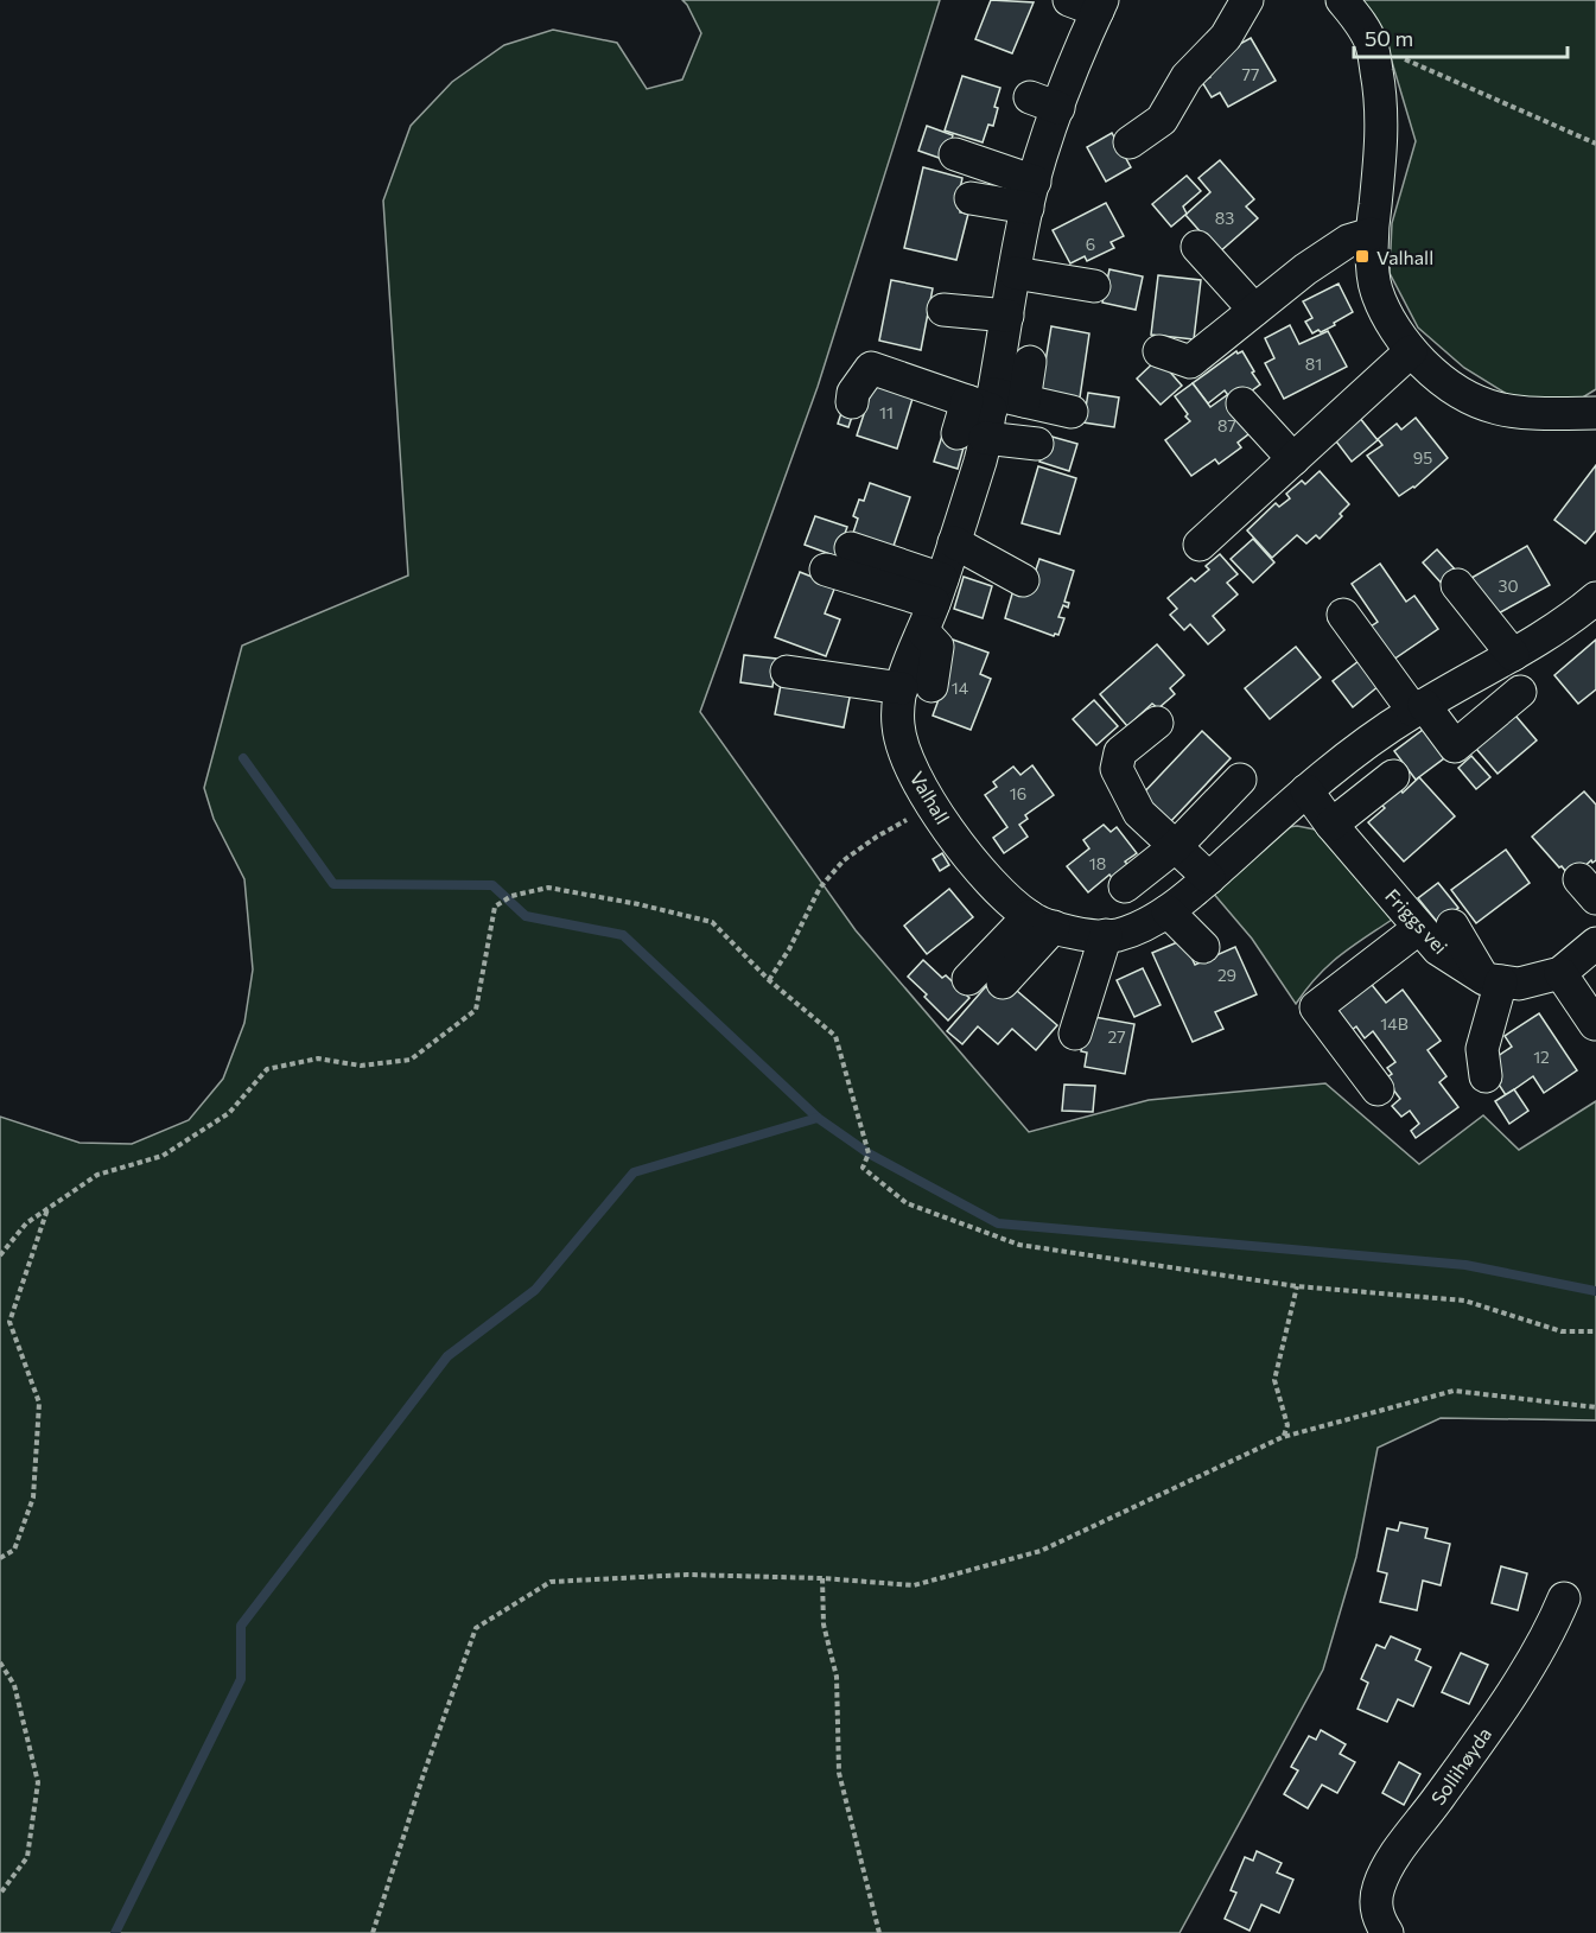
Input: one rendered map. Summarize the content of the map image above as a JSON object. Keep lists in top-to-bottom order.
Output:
{
  "streets": {
    "street": ["Valhall", "Friggs vei", "Sollihøyda"]
  },
  "crossings": [
    ["Valhall", "Friggs vei"]
  ],
  "places": {
    "transit": ["Valhall"]
  },
  "house_numbers": [
    "77",
    "83",
    "6",
    "81",
    "11",
    "87",
    "95",
    "30",
    "14",
    "16",
    "18",
    "29",
    "14B",
    "27",
    "12"
  ],
  "scale_bar": "50 m"
}
